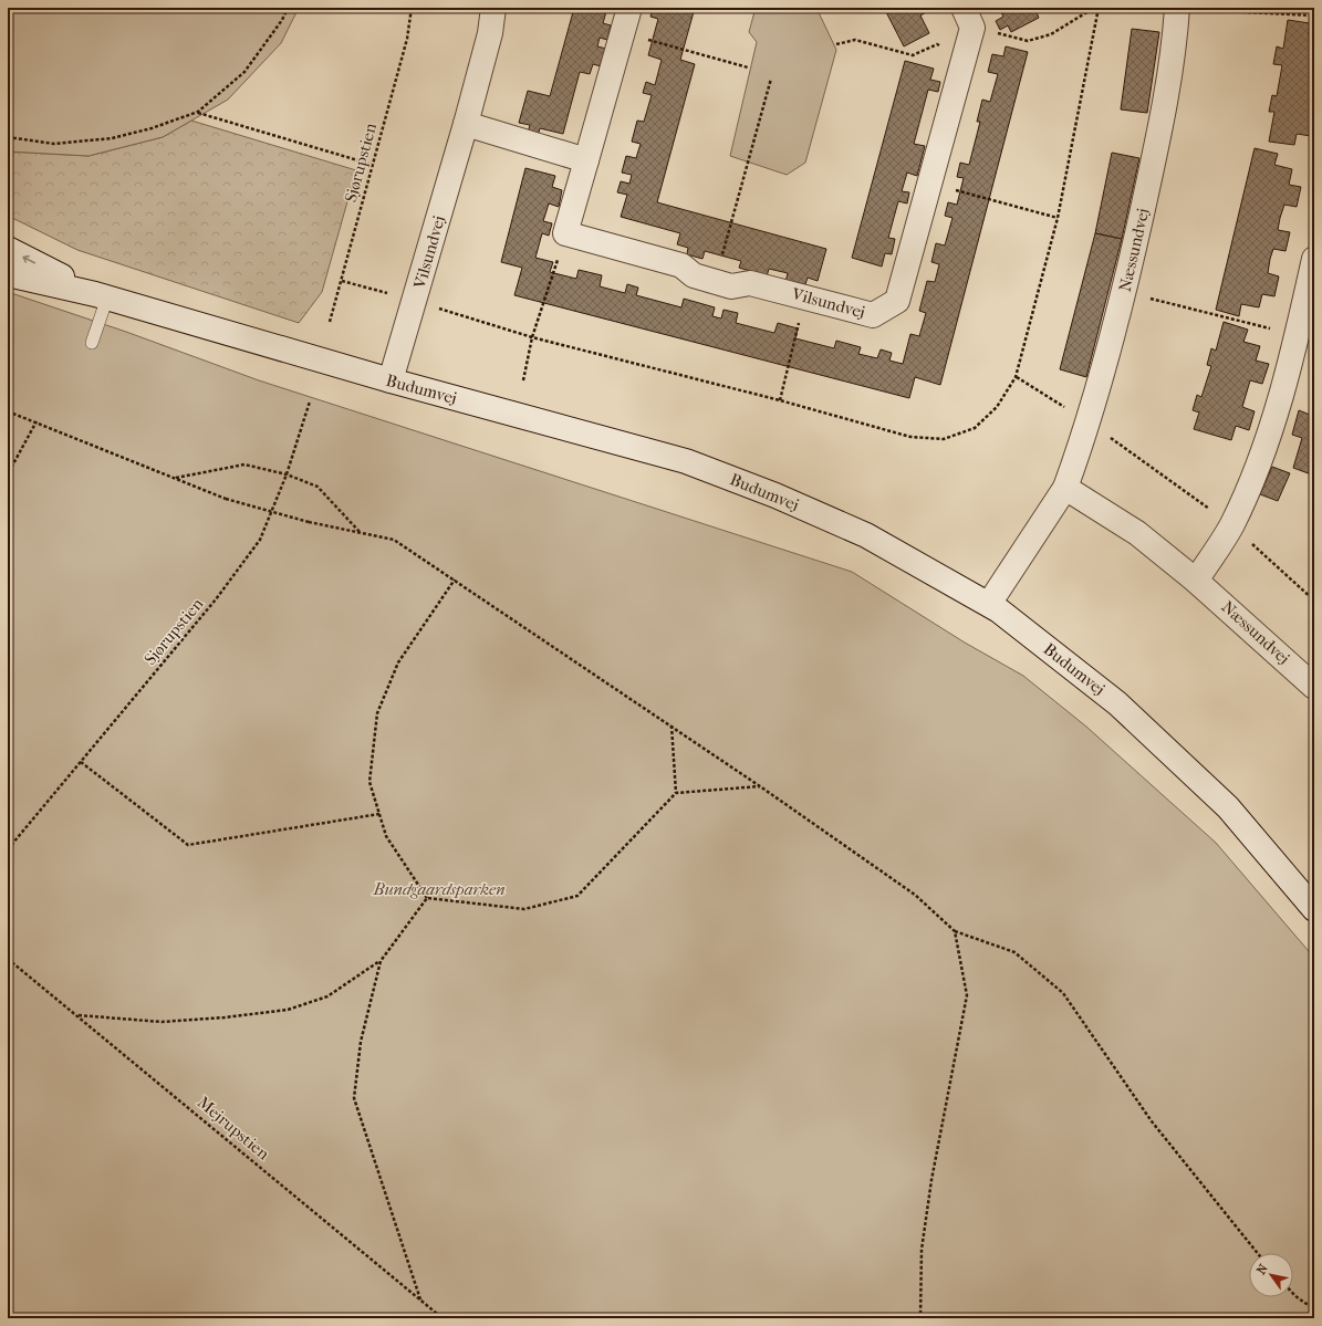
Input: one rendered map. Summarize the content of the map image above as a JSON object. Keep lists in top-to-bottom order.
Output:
{
  "streets": {
    "street": ["Næssundvej", "Vilsundvej", "Budumvej"],
    "path": ["Sjørupstien", "Mejrupstien"]
  },
  "crossings": [
    ["Næssundvej", "Budumvej"],
    ["Vilsundvej", "Budumvej"]
  ],
  "parks": ["Bundgaardsparken"],
  "north": "top left"
}
